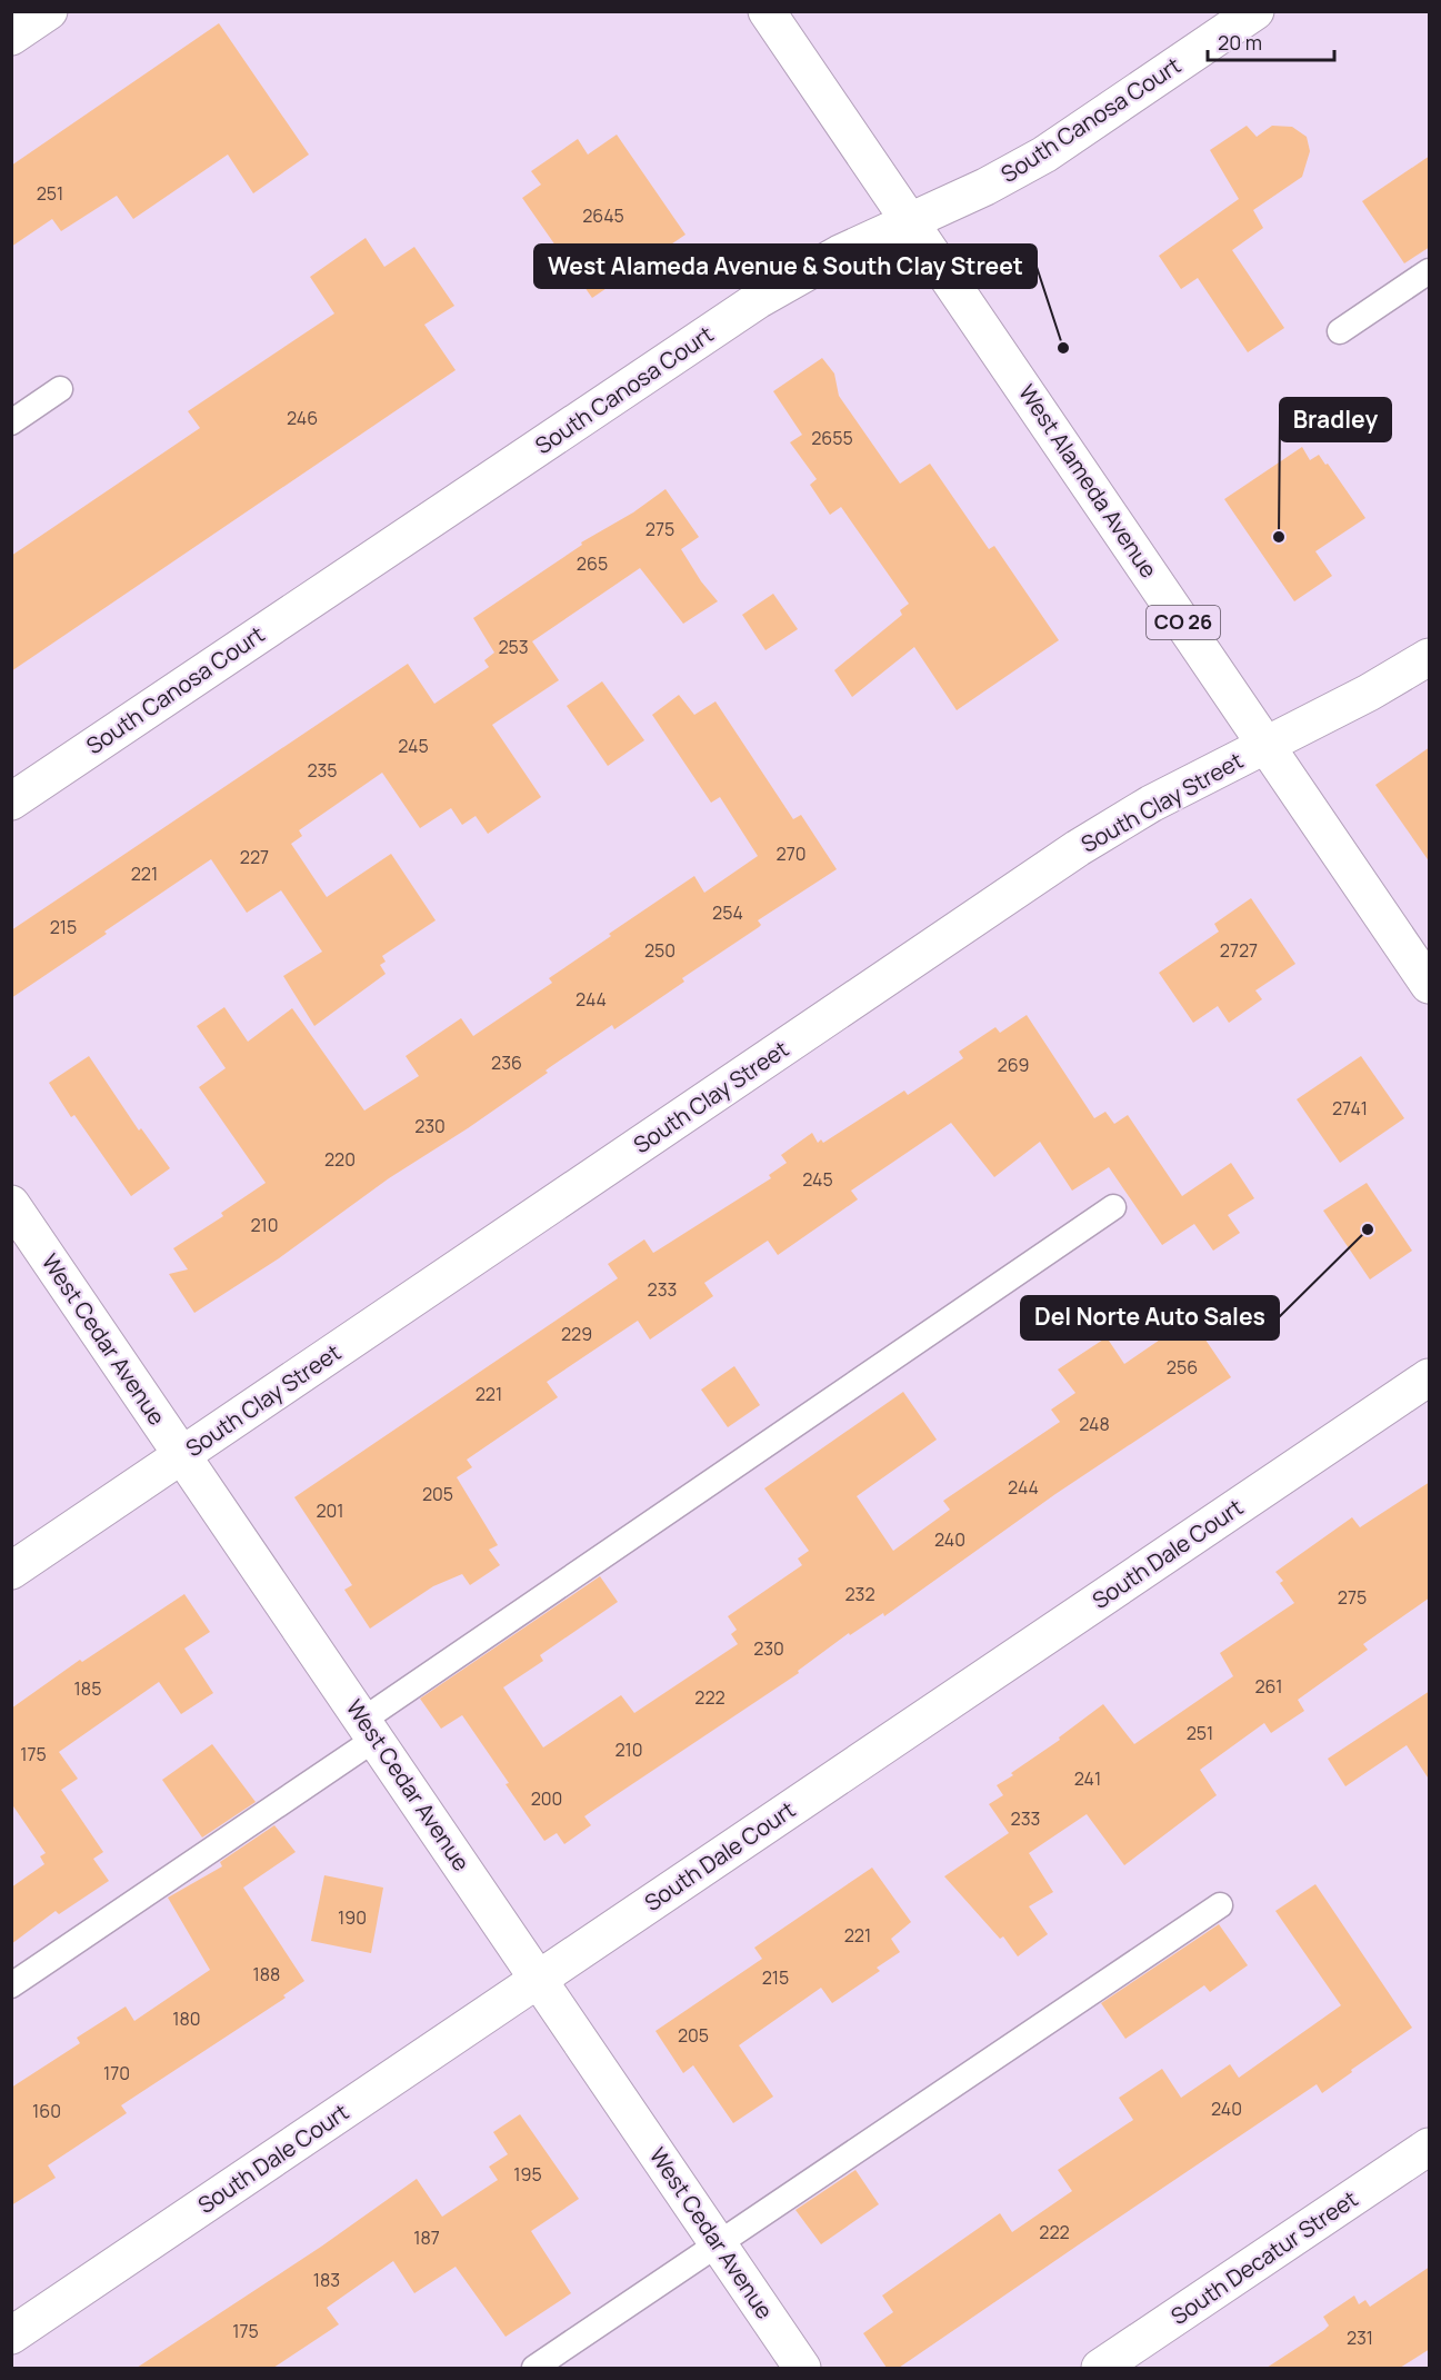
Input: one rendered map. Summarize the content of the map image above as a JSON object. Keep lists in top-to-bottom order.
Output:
{
  "streets": {
    "street": [
      "South Canosa Court",
      "West Alameda Avenue",
      "CO 26",
      "South Clay Street",
      "West Cedar Avenue",
      "South Dale Court",
      "South Decatur Street"
    ]
  },
  "crossings": [
    ["South Canosa Court", "West Alameda Avenue"],
    ["West Alameda Avenue", "South Clay Street"],
    ["South Clay Street", "West Cedar Avenue"],
    ["West Cedar Avenue", "South Dale Court"]
  ],
  "places": ["West Alameda Avenue & South Clay Street", "Bradley", "Del Norte Auto Sales"],
  "house_numbers": [
    "251",
    "2645",
    "246",
    "2655",
    "275",
    "265",
    "253",
    "245",
    "235",
    "270",
    "227",
    "221",
    "254",
    "215",
    "250",
    "2727",
    "244",
    "236",
    "269",
    "2741",
    "230",
    "220",
    "245",
    "210",
    "233",
    "229",
    "256",
    "221",
    "248",
    "244",
    "205",
    "201",
    "240",
    "232",
    "275",
    "230",
    "261",
    "185",
    "222",
    "251",
    "210",
    "175",
    "241",
    "200",
    "233",
    "190",
    "221",
    "188",
    "215",
    "180",
    "205",
    "170",
    "240",
    "160",
    "195",
    "222",
    "187",
    "183",
    "175",
    "231"
  ],
  "scale_bar": "20 m"
}
